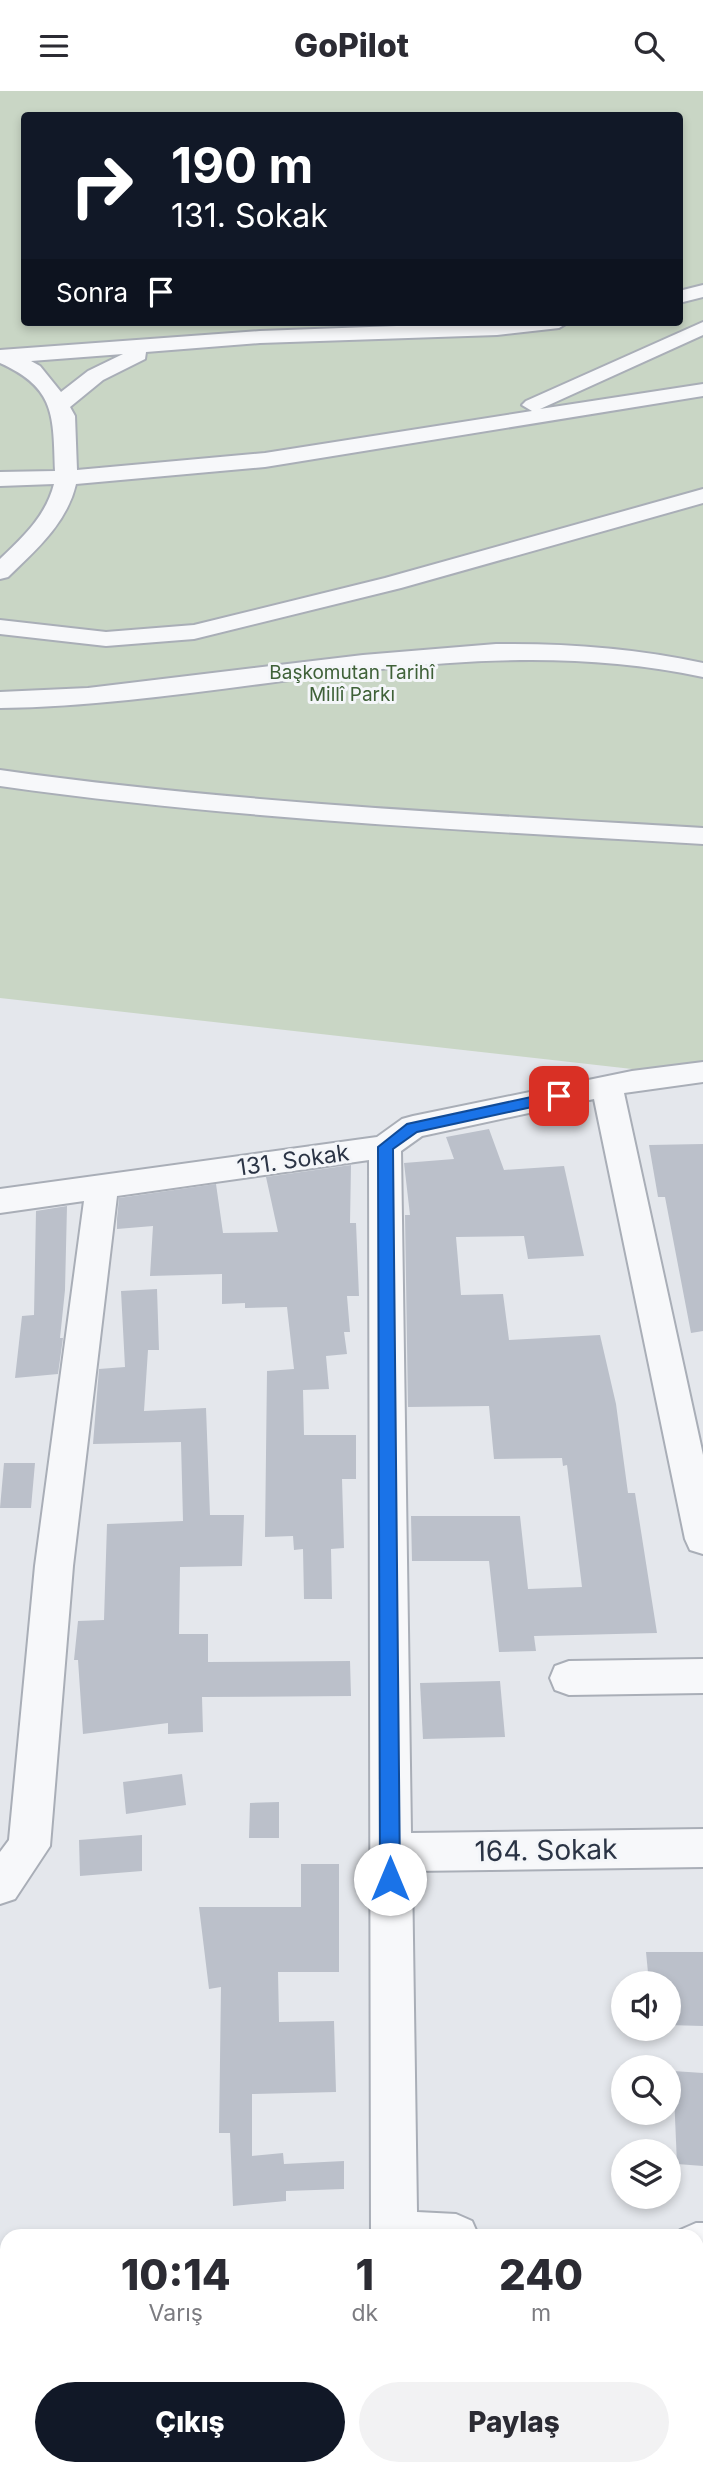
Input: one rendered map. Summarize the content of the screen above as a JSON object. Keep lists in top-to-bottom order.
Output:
{
  "streets": {
    "street": ["131. Sokak", "164. Sokak"]
  },
  "parks": ["Başkomutan Tarihî Millî Parkı"],
  "page": {
    "header": "GoPilot",
    "turn": ["190 m", "131. Sokak"],
    "then": "Sonra",
    "eta": [
      "10:14",
      "Varış",
      "1",
      "dk",
      "240",
      "m"
    ],
    "buttons": ["Çıkış", "Paylaş"]
  }
}
